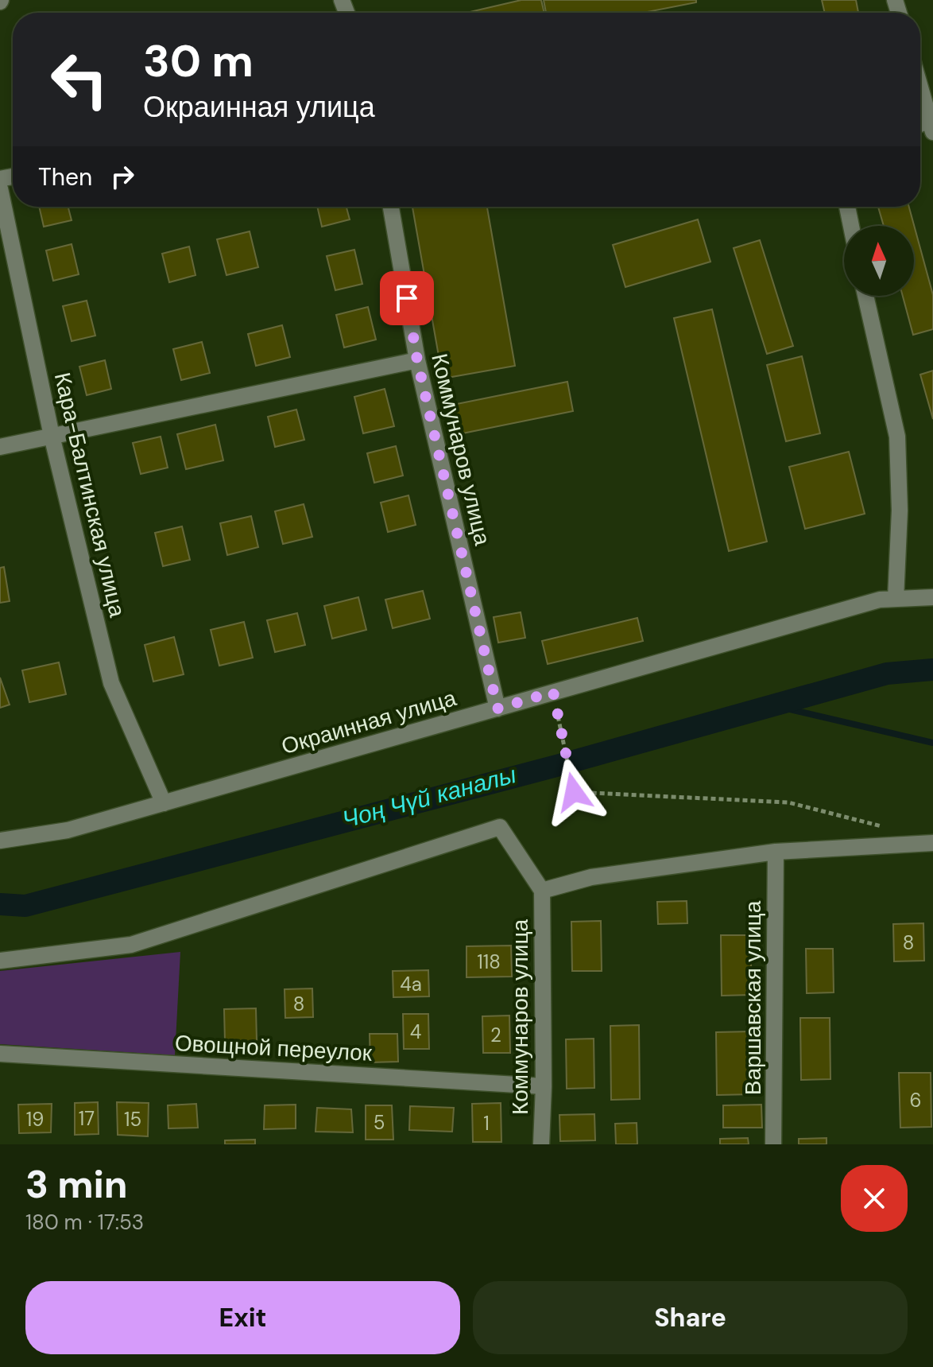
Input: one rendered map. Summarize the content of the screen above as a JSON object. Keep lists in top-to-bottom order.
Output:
{
  "streets": {
    "street": [
      "Коммунаров улица",
      "Кара-Балтинская улица",
      "Окраинная улица",
      "Варшавская улица",
      "Овощной переулок"
    ]
  },
  "crossings": [
    ["Коммунаров улица", "Окраинная улица"],
    ["Коммунаров улица", "Овощной переулок"],
    ["Кара-Балтинская улица", "Окраинная улица"]
  ],
  "water": ["Чоң Чүй каналы"],
  "house_numbers": [
    "8",
    "118",
    "4a",
    "8",
    "4",
    "2",
    "6",
    "17",
    "19",
    "15",
    "5",
    "1"
  ],
  "north": "top",
  "page": {
    "turn": ["30 m", "Окраинная улица"],
    "then": "Then",
    "heading": ["3 min", "180 m · 17:53"],
    "buttons": ["Exit", "Share"]
  }
}
